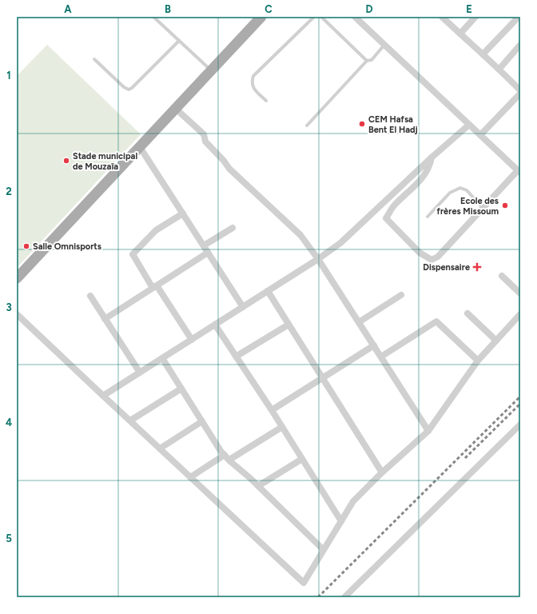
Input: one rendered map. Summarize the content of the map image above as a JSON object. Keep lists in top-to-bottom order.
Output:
{
  "places": {
    "other": [
      "CEM Hafsa Bent El Hadj",
      "Stade municipal de Mouzaïa",
      "Ecole des frères Missoum",
      "Salle Omnisports"
    ],
    "health": ["Dispensaire"]
  },
  "grid": {
    "columns": [
      "A",
      "B",
      "C",
      "D",
      "E"
    ],
    "rows": [
      "1",
      "2",
      "3",
      "4",
      "5"
    ]
  }
}
